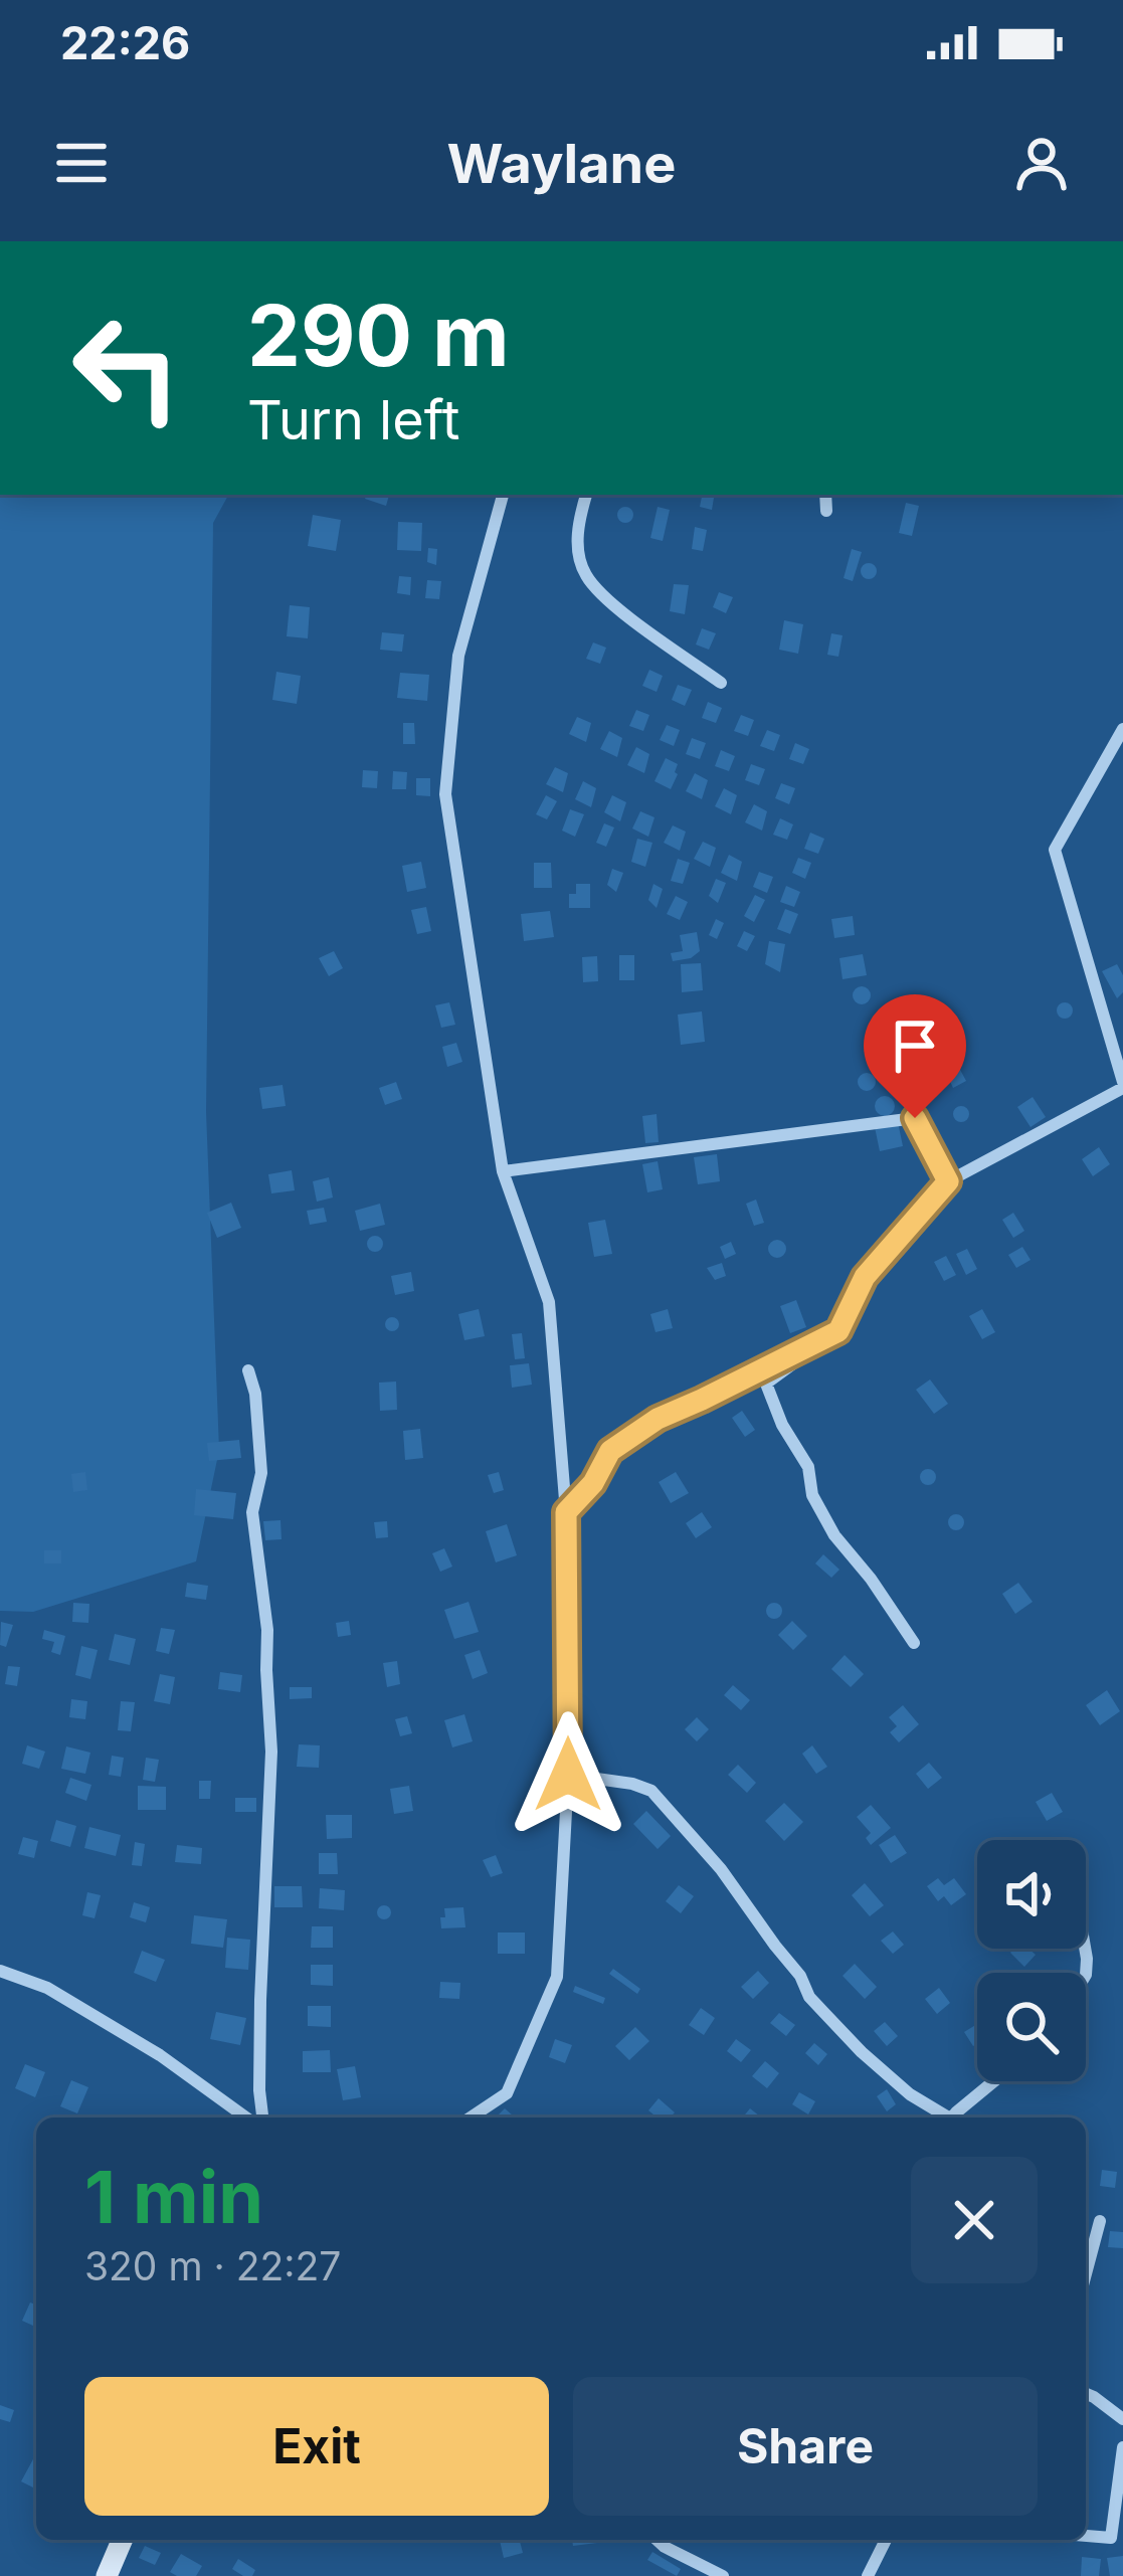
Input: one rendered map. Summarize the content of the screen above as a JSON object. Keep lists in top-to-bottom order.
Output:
{
  "page": {
    "status": "22:26",
    "header": "Waylane",
    "turn": ["290 m", "Turn left"],
    "heading": ["1 min", "320 m · 22:27"],
    "buttons": ["Exit", "Share"]
  }
}
